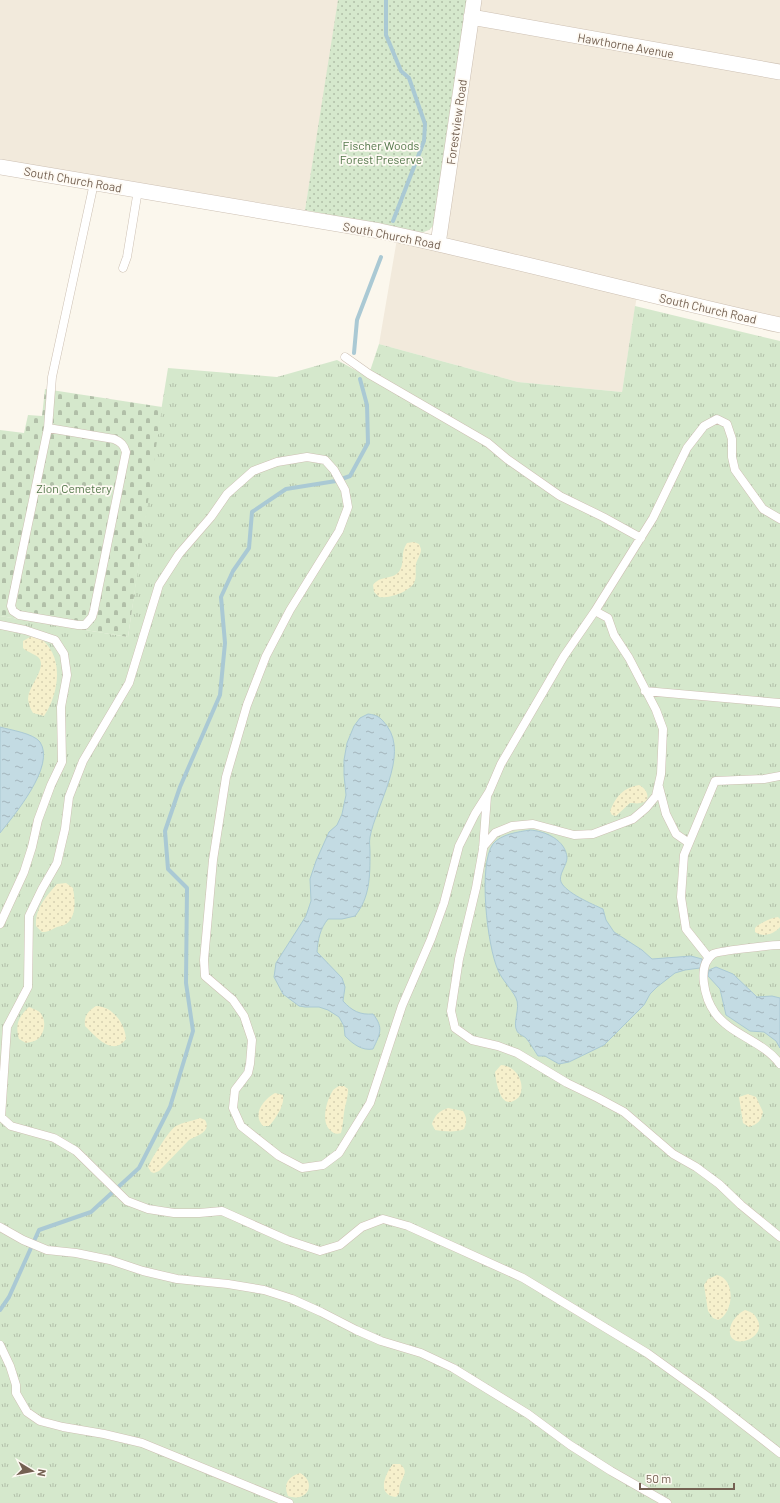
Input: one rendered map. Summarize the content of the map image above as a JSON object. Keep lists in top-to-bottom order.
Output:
{
  "streets": {
    "street": ["Hawthorne Avenue", "Forestview Road", "South Church Road"]
  },
  "crossings": [
    ["Hawthorne Avenue", "Forestview Road"],
    ["Forestview Road", "South Church Road"]
  ],
  "parks": ["Fischer Woods Forest Preserve", "Zion Cemetery"],
  "scale_bar": "50 m",
  "north": "right"
}
